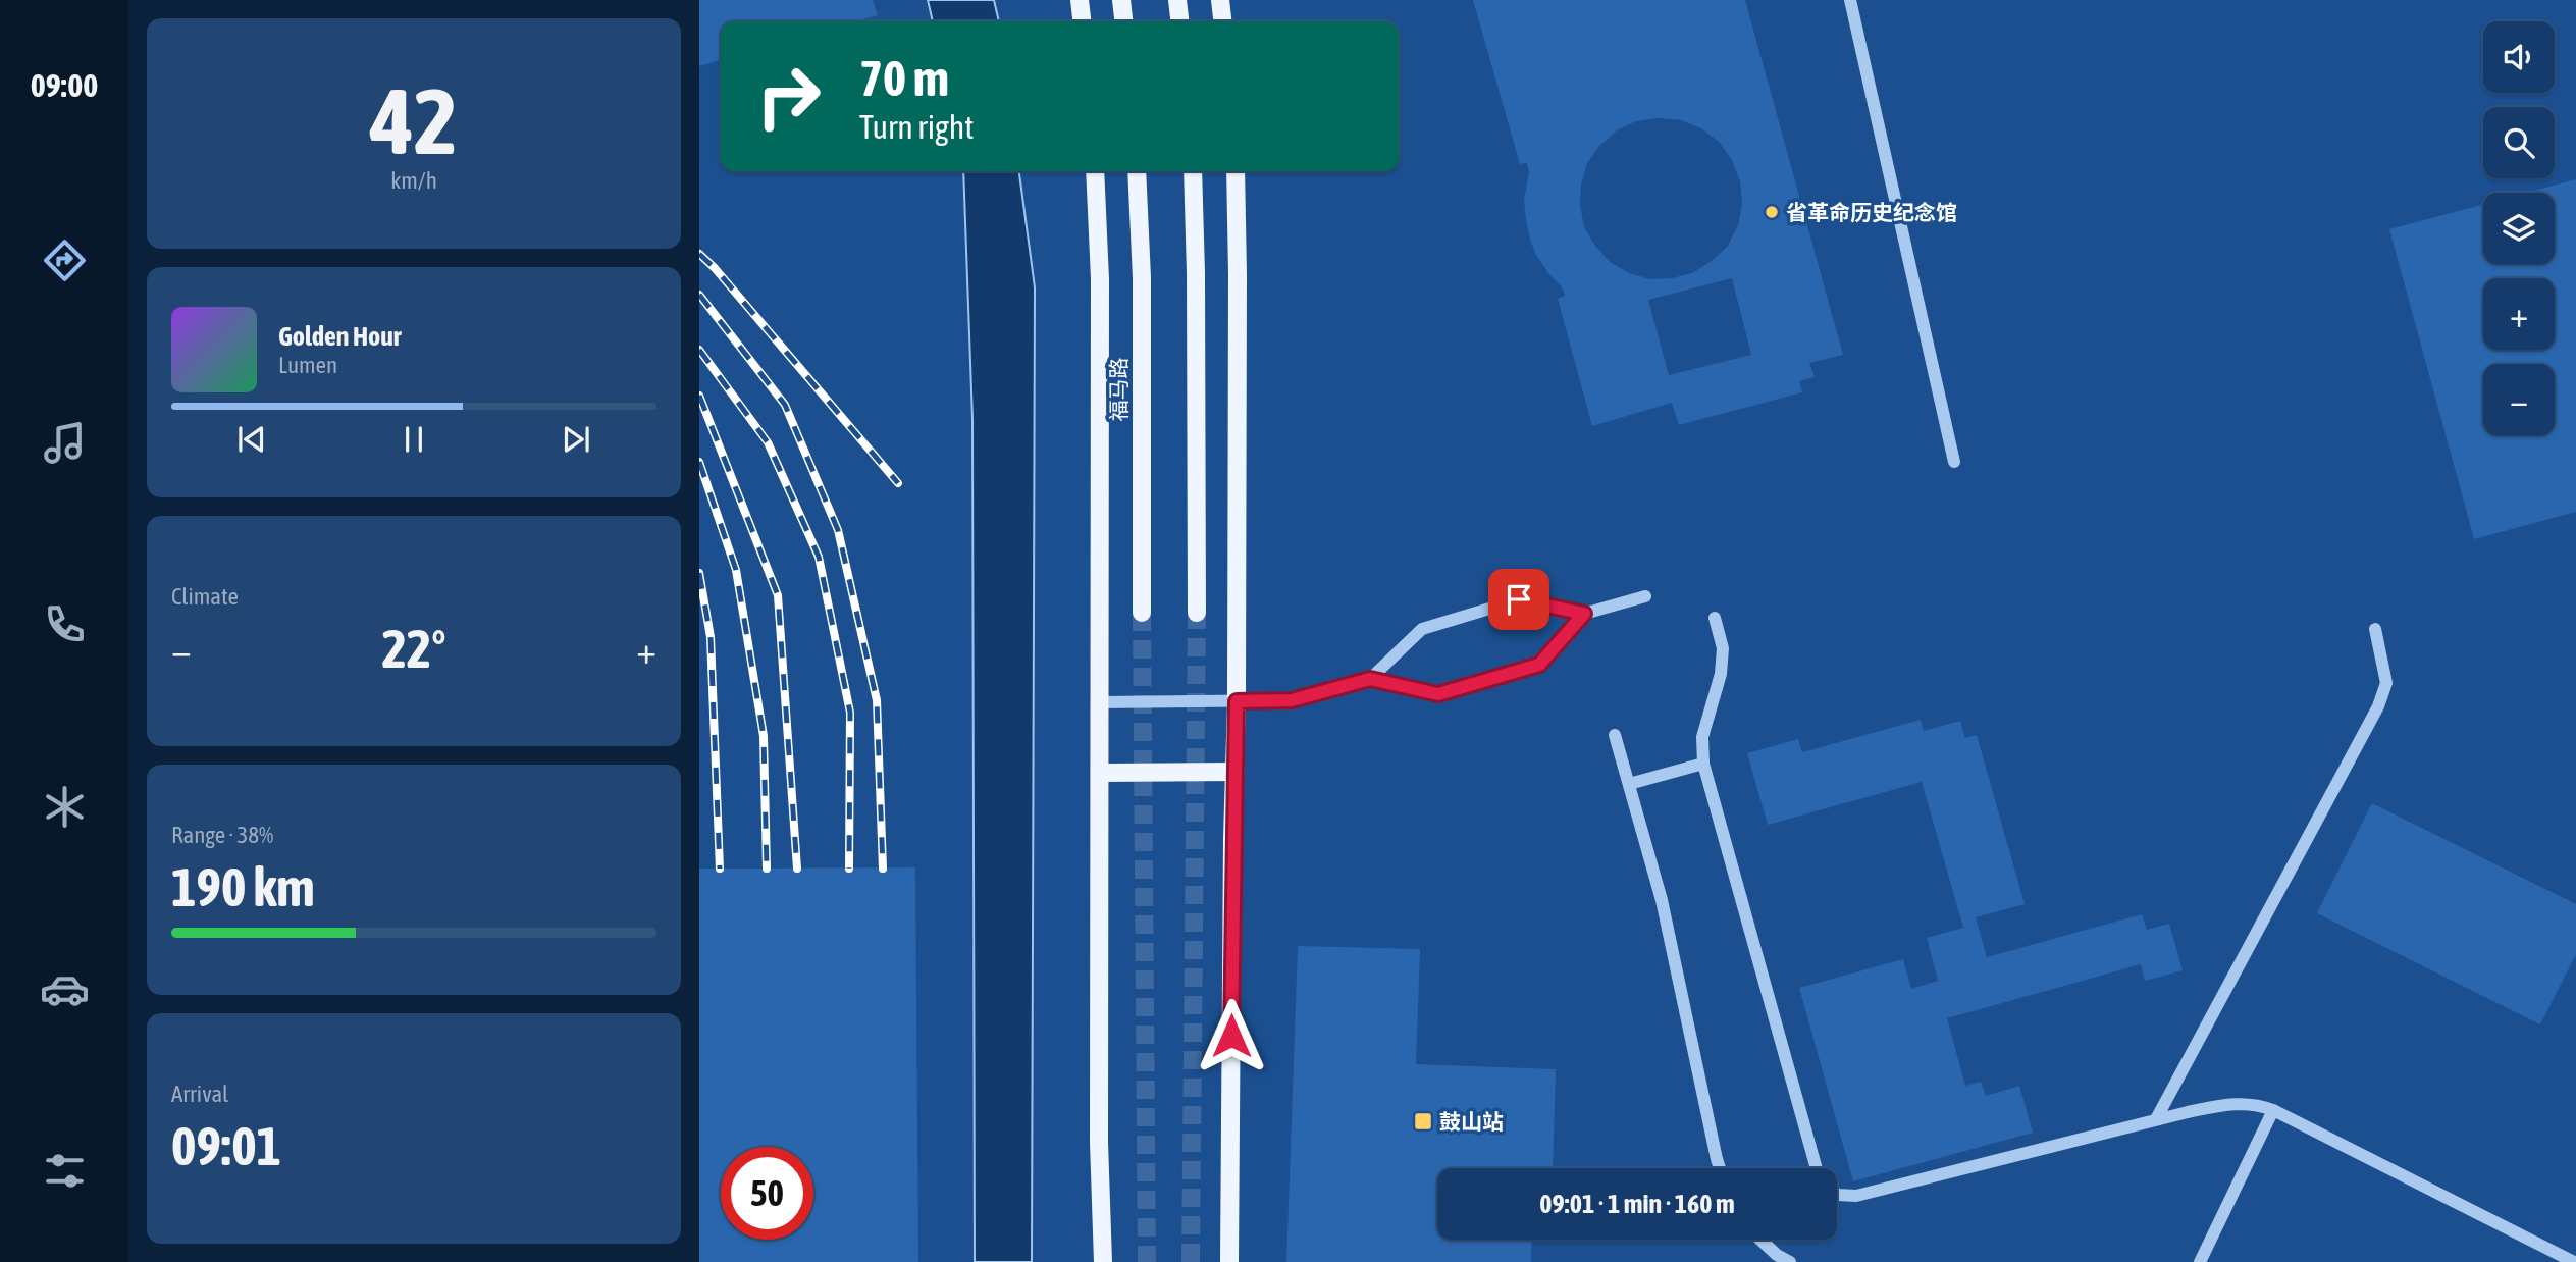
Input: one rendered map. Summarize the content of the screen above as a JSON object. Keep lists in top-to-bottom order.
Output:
{
  "streets": {
    "main road": ["福马路"]
  },
  "places": {
    "other": ["省革命历史纪念馆"],
    "transit": ["鼓山站"]
  },
  "page": {
    "tabs": "09:00",
    "tile": [
      ["42", "km/h"],
      "Climate",
      ["Range · 38%", "190 km"],
      ["Arrival", "09:01"]
    ],
    "map_buttons": ["+", "−"],
    "turn": ["70 m", "Turn right"],
    "song": ["Golden Hour", "Lumen"],
    "heat": ["−", "22°", "+"],
    "limit": "50",
    "trip": "09:01 · 1 min · 160 m"
  }
}
